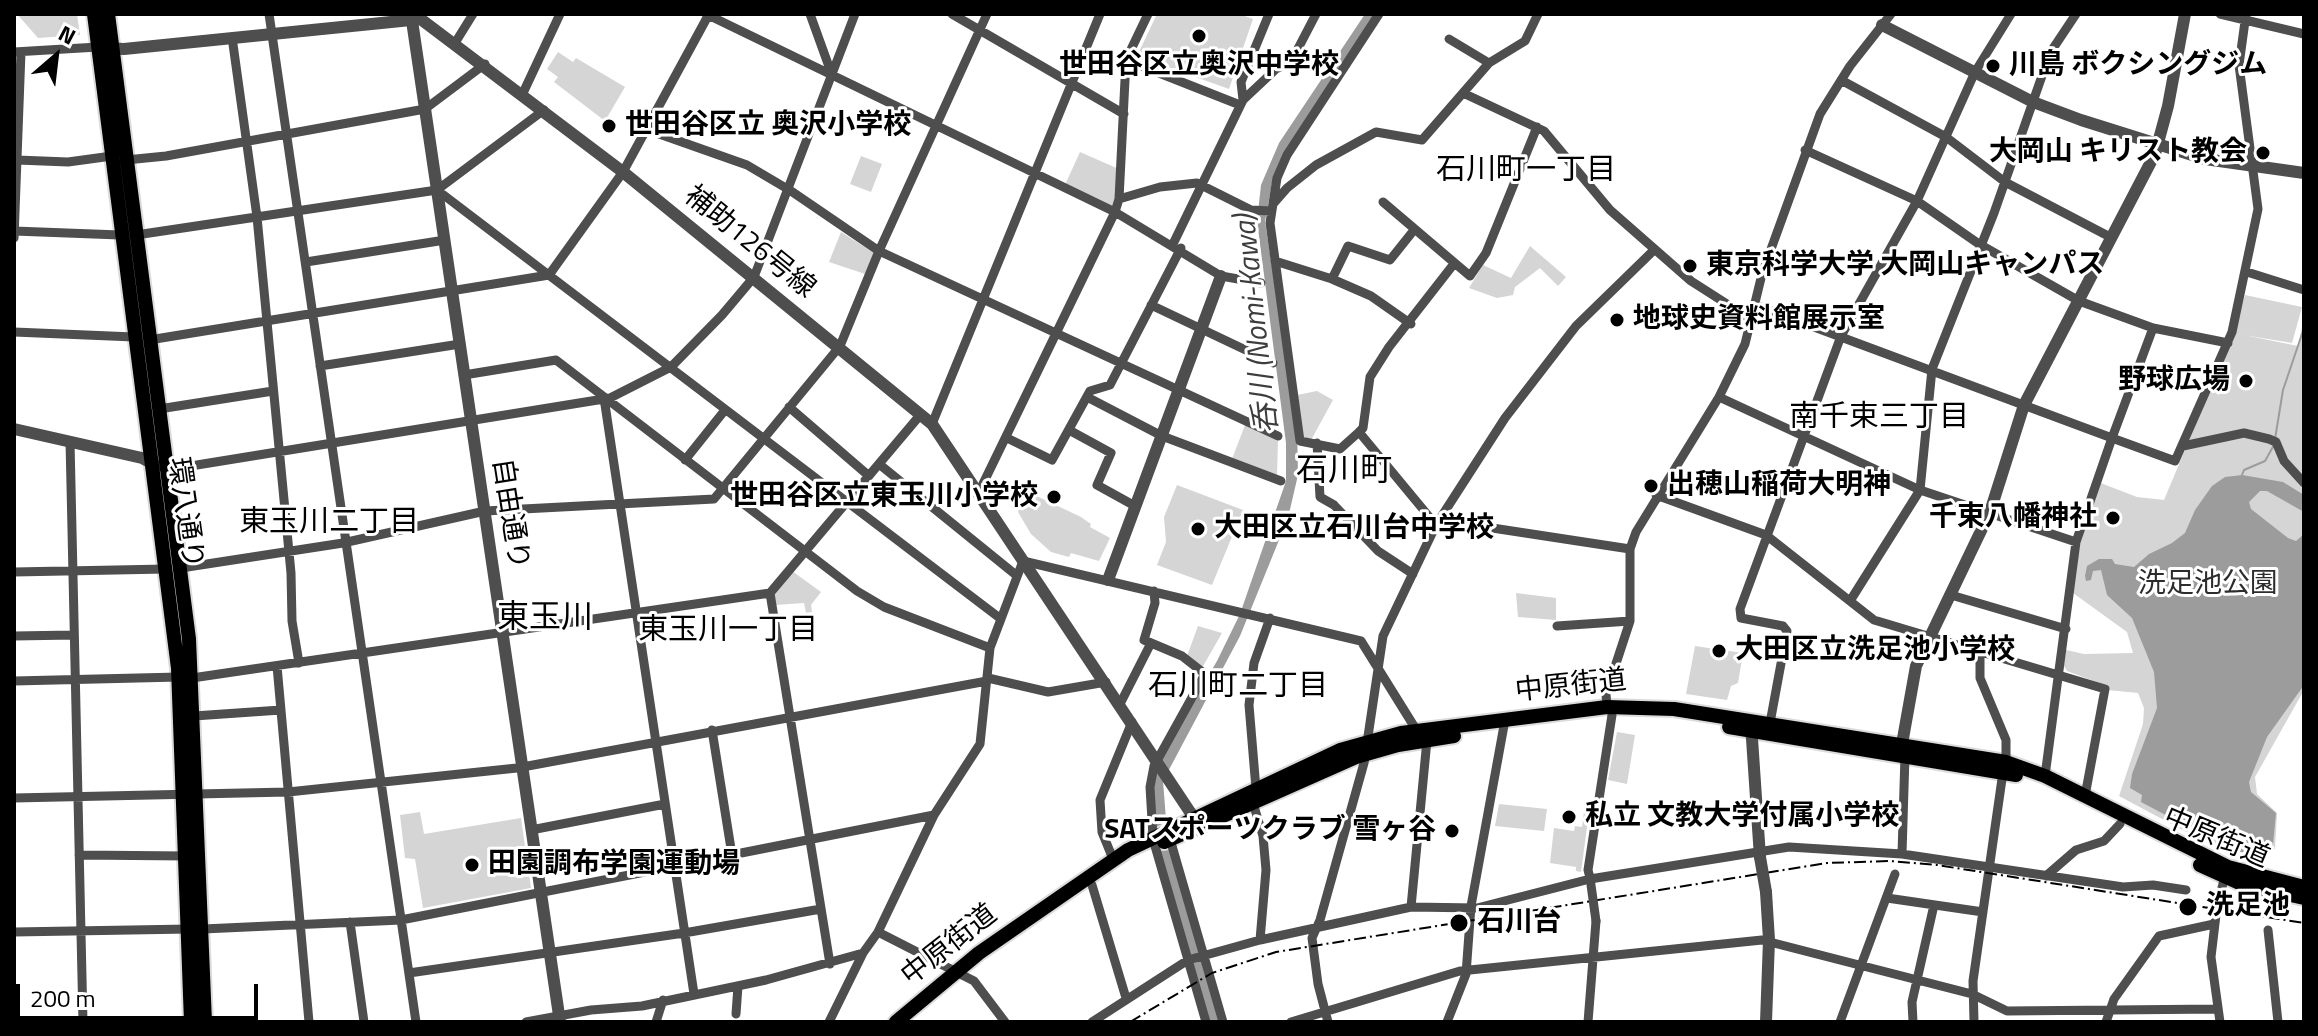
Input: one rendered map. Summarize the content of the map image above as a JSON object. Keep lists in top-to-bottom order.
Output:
{
  "streets": {
    "main road": ["環八通り", "中原街道"],
    "street": ["補助126号線", "自由通り"]
  },
  "crossings": [
    ["補助126号線", "自由通り"],
    ["補助126号線", "中原街道"]
  ],
  "districts": [
    "石川町一丁目",
    "南千束三丁目",
    "石川町",
    "東玉川二丁目",
    "東玉川",
    "東玉川一丁目",
    "石川町二丁目"
  ],
  "water": ["呑川 (Nomi-Kawa)"],
  "parks": ["洗足池公園"],
  "places": [
    "世田谷区立奥沢中学校",
    "川島 ボクシングジム",
    "世田谷区立 奥沢小学校",
    "大岡山 キリスト教会",
    "東京科学大学 大岡山キャンパス",
    "地球史資料館展示室",
    "野球広場",
    "出穂山稲荷大明神",
    "世田谷区立東玉川小学校",
    "千束八幡神社",
    "大田区立石川台中学校",
    "大田区立洗足池小学校",
    "私立 文教大学付属小学校",
    "SATスポーツクラブ 雪ヶ谷",
    "田園調布学園運動場",
    "洗足池",
    "石川台"
  ],
  "scale_bar": "200 m",
  "north": "top right"
}
